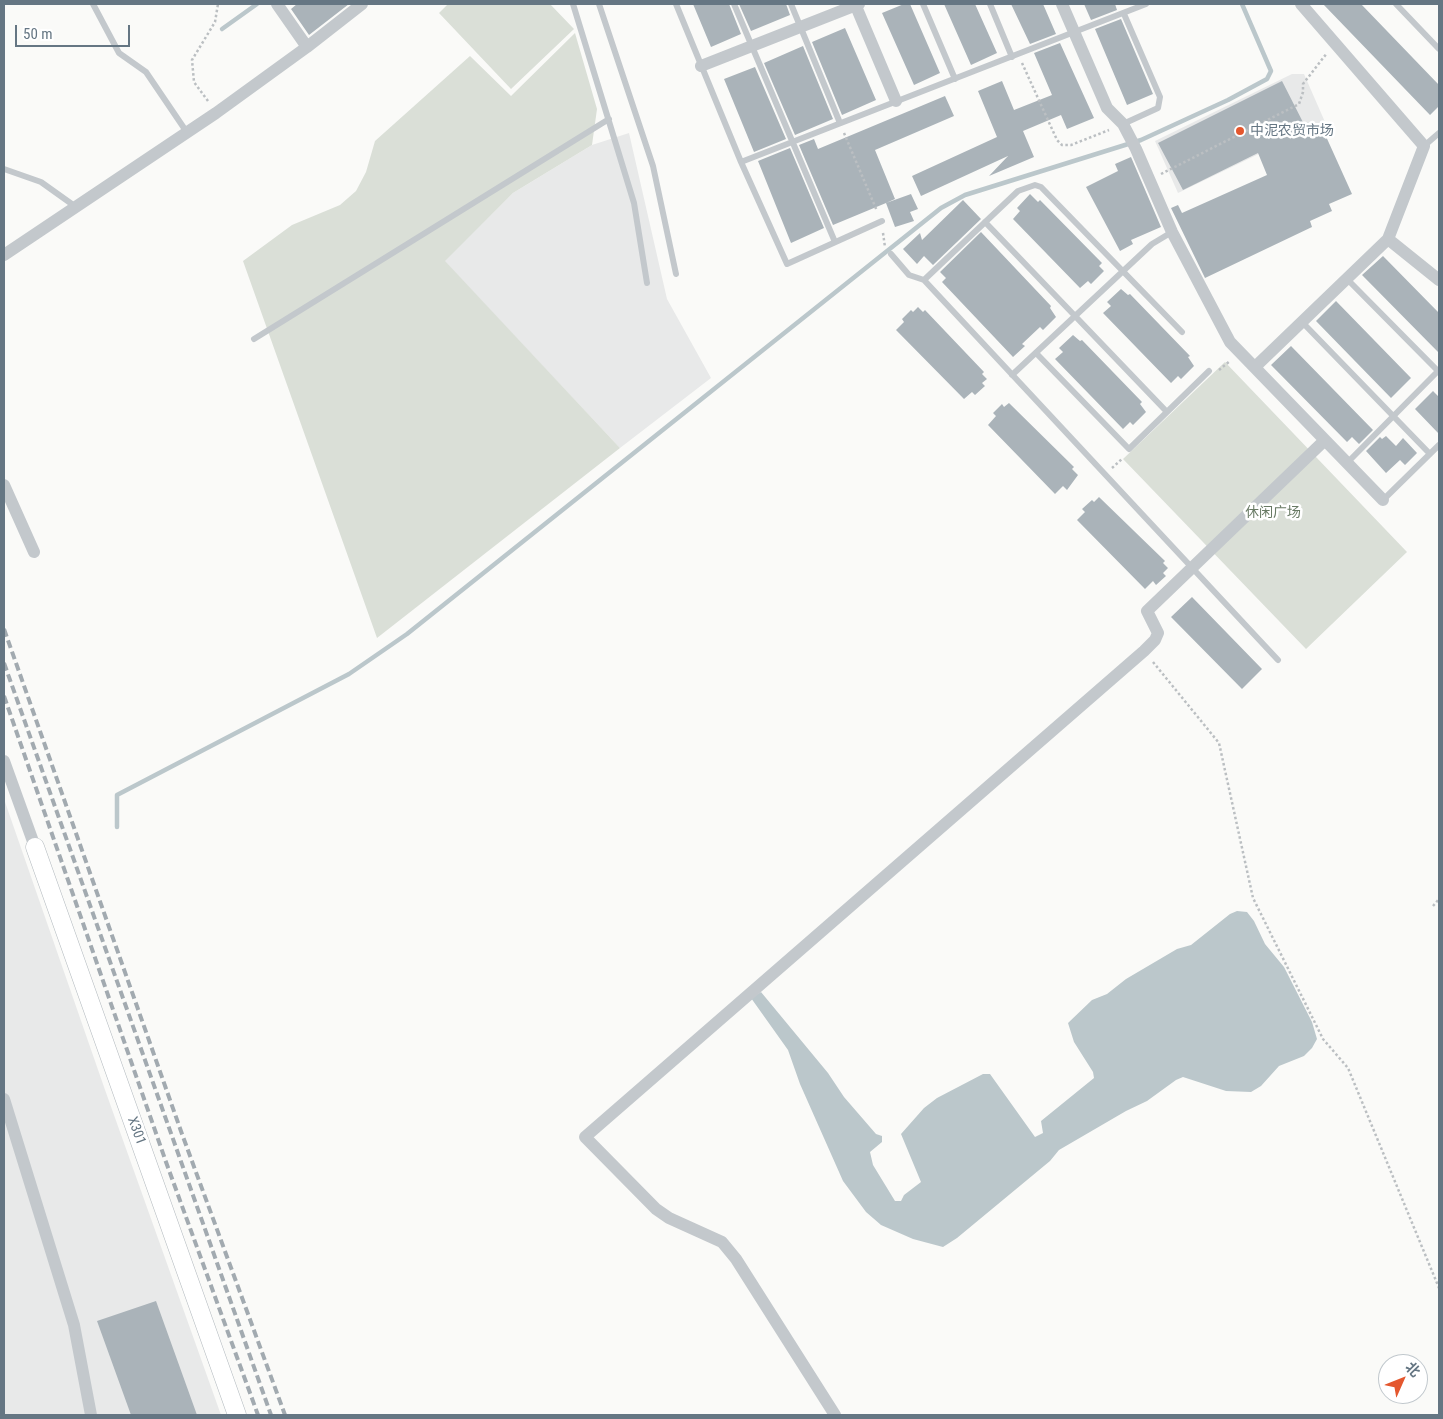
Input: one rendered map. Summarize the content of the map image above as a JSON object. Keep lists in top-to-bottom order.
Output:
{
  "streets": {
    "main road": ["X301"]
  },
  "parks": ["休闲广场"],
  "places": ["中泥农贸市场"],
  "scale_bar": "50 m",
  "north": "top right"
}
